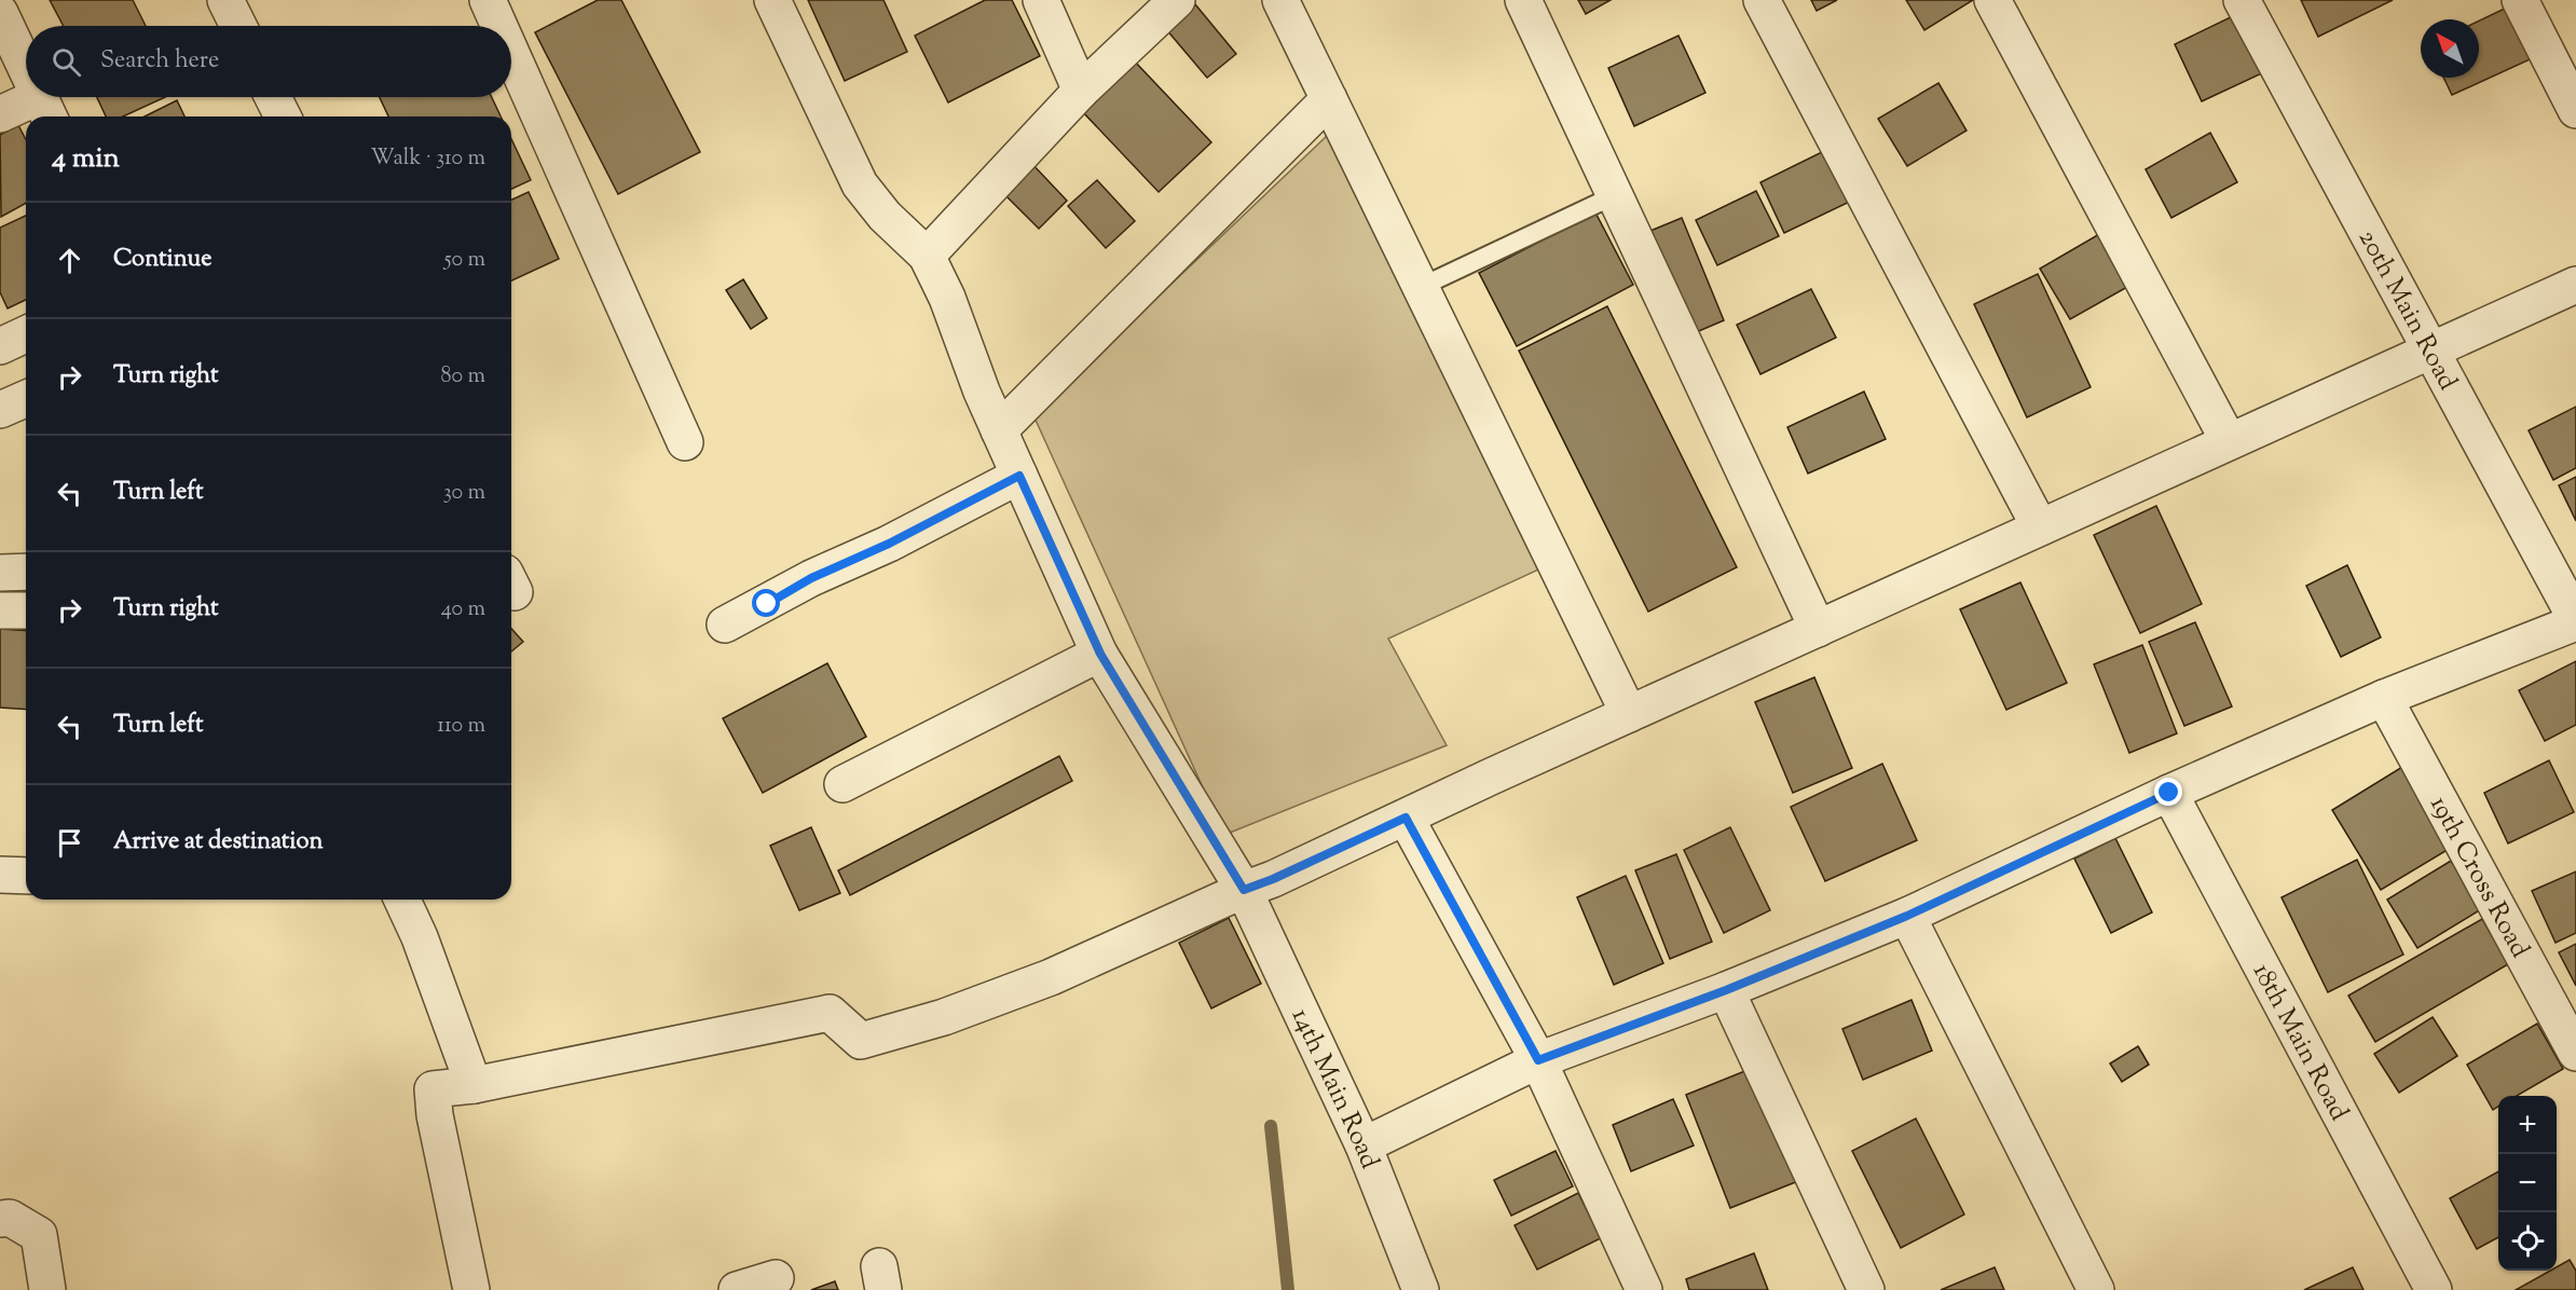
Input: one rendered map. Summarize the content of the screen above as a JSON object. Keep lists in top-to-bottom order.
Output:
{
  "streets": {
    "street": [
      "20th Main Road",
      "19th Cross Road",
      "18th Main Road",
      "14th Main Road"
    ]
  },
  "north": "top left",
  "page": {
    "search": "Search here",
    "heading": ["4 min", "Walk · 310 m"],
    "list": [
      ["Continue", "50 m"],
      ["Turn right", "80 m"],
      ["Turn left", "30 m"],
      ["Turn right", "40 m"],
      ["Turn left", "110 m"],
      "Arrive at destination"
    ],
    "map_buttons": ["+", "−"]
  }
}
